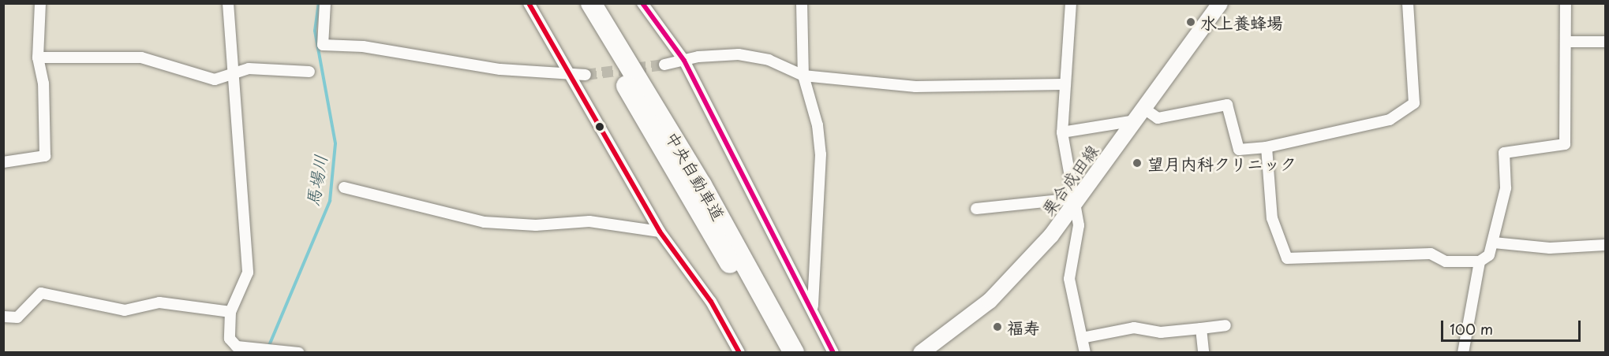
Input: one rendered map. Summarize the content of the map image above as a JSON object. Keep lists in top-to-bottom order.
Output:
{
  "streets": {
    "highway": ["中央自動車道"],
    "main road": ["栗合成田線"]
  },
  "water": ["馬場川"],
  "places": ["水上養蜂場", "望月内科クリニック", "福寿"],
  "scale_bar": "100 m"
}
